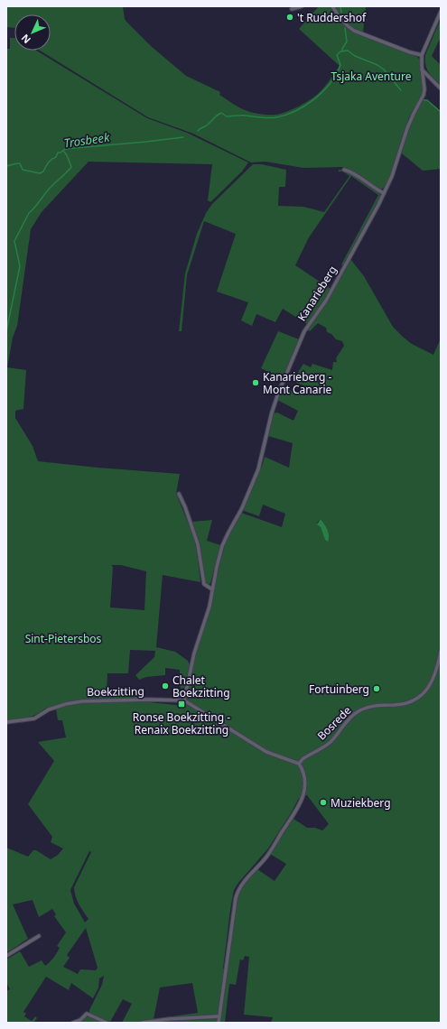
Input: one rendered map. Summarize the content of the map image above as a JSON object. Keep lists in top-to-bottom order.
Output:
{
  "streets": {
    "street": ["Kanarieberg", "Boekzitting", "Bosrede"]
  },
  "water": ["Trosbeek"],
  "parks": ["Tsjaka Aventure", "Sint-Pietersbos"],
  "places": {
    "other": [
      "'t Ruddershof",
      "Kanarieberg - Mont Canarie",
      "Chalet Boekzitting",
      "Fortuinberg",
      "Muziekberg"
    ],
    "transit": ["Ronse Boekzitting - Renaix Boekzitting"]
  },
  "north": "bottom left"
}
